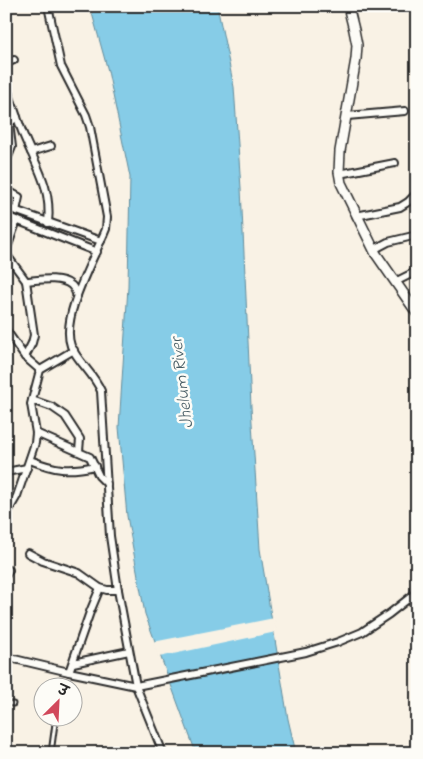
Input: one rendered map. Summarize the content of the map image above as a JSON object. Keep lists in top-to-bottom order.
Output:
{
  "water": ["Jhelum River"],
  "north": "top right"
}
